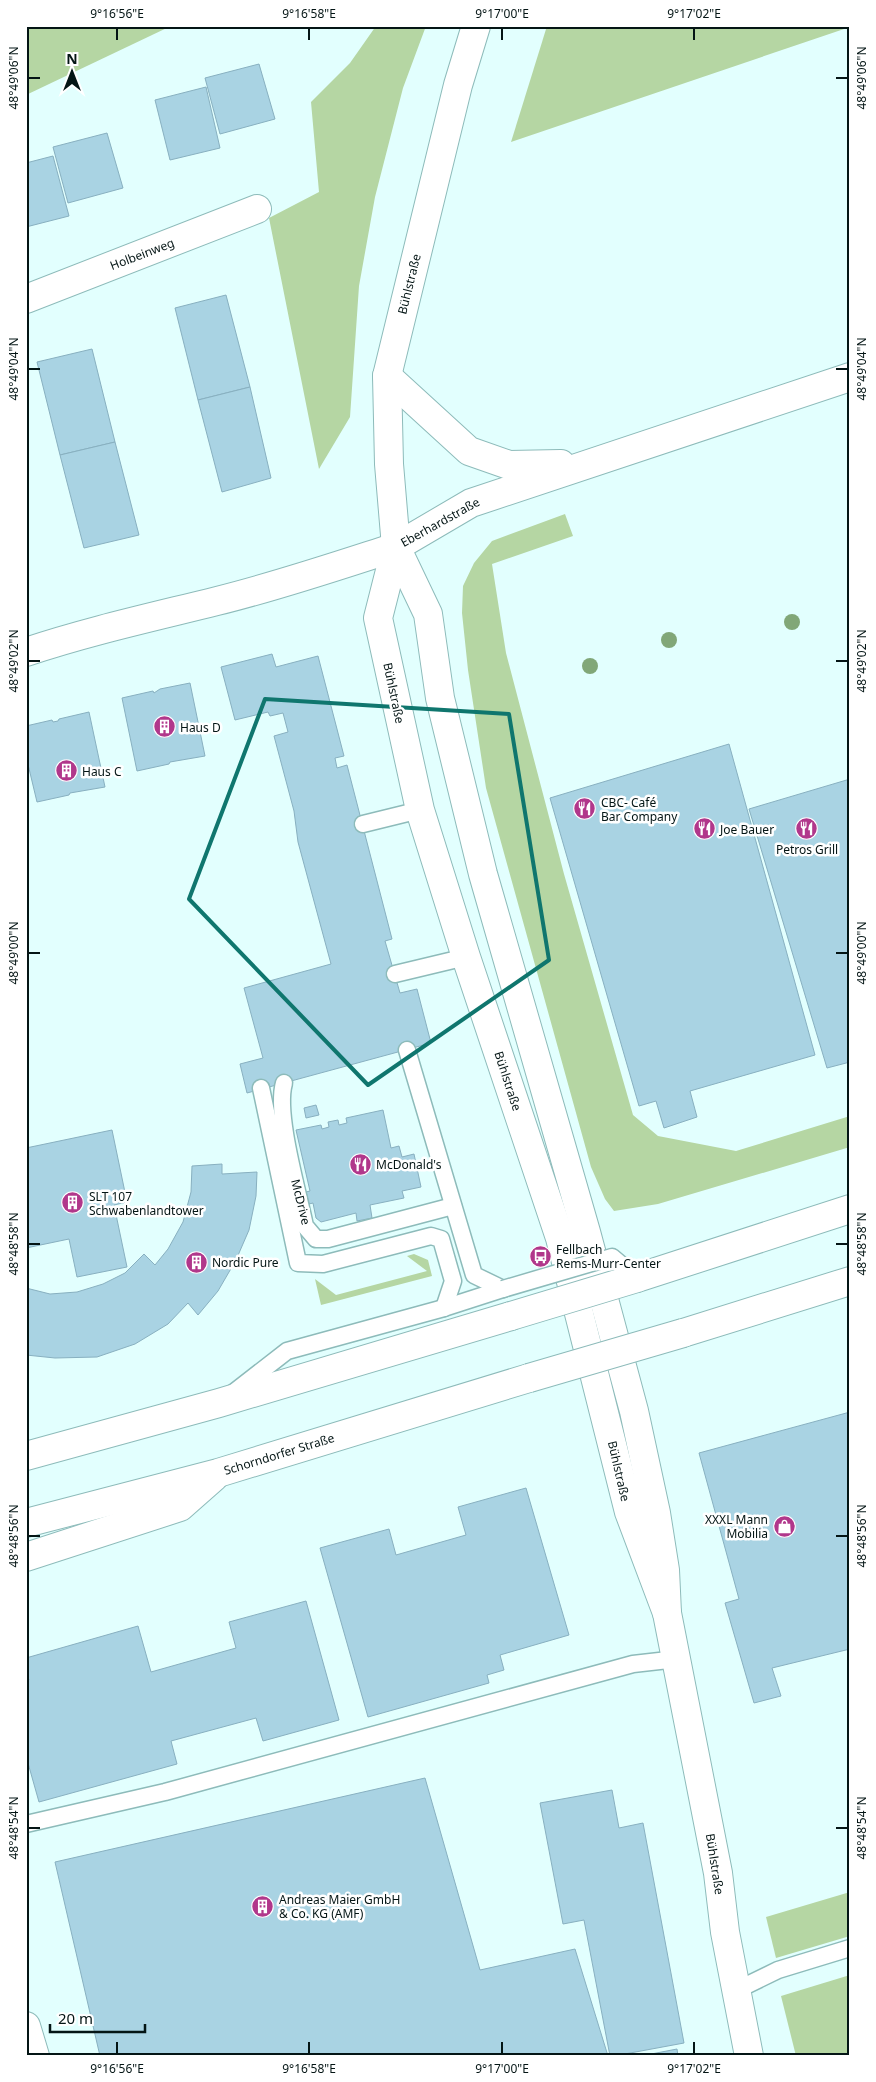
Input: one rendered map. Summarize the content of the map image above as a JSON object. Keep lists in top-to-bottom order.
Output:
{
  "streets": {
    "main road": [
      "Holbeinweg",
      "Bühlstraße",
      "Eberhardstraße",
      "Schorndorfer Straße"
    ],
    "lane": ["McDrive"]
  },
  "crossings": [
    ["Bühlstraße", "Eberhardstraße"]
  ],
  "places": {
    "building": [
      "Haus D",
      "Haus C",
      "SLT 107 Schwabenlandtower",
      "Nordic Pure",
      "Andreas Maier GmbH & Co. KG (AMF)"
    ],
    "restaurant": [
      "CBC- Café Bar Company",
      "Petros Grill",
      "Joe Bauer",
      "McDonald's"
    ],
    "bus stop": ["Fellbach Rems-Murr-Center"],
    "shop": ["XXXL Mann Mobilia"]
  },
  "scale_bar": "20 m",
  "north": "top",
  "coordinates": [
    "9°16'56\"E",
    "9°16'58\"E",
    "9°17'00\"E",
    "9°17'02\"E",
    "48°49'06\"N",
    "48°49'04\"N",
    "48°49'02\"N",
    "48°49'00\"N",
    "48°48'58\"N",
    "48°48'56\"N",
    "48°48'54\"N"
  ]
}
